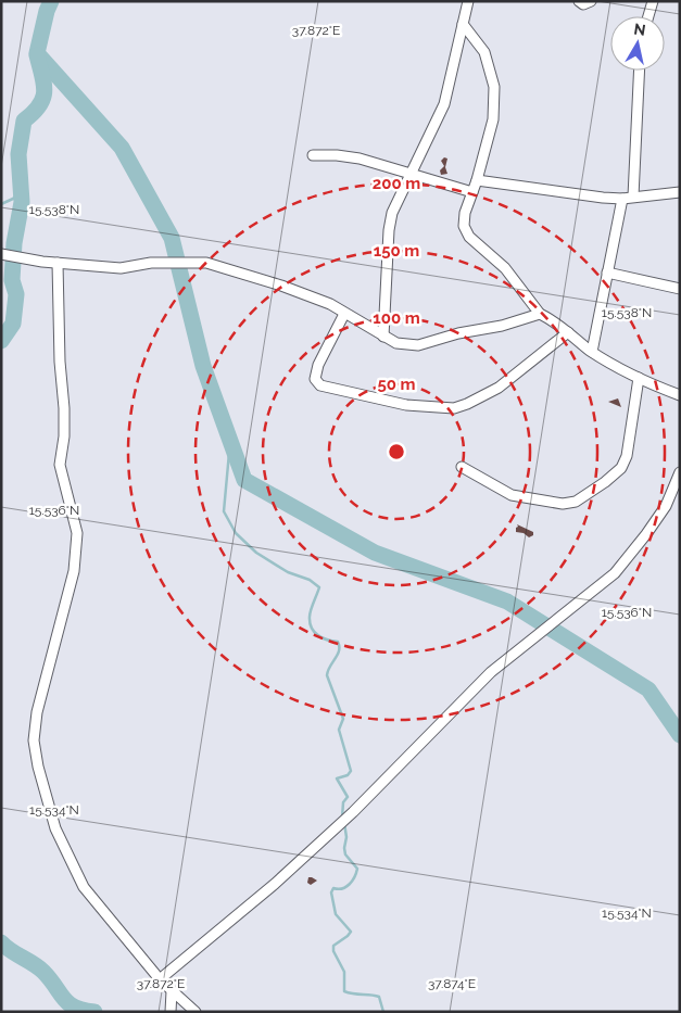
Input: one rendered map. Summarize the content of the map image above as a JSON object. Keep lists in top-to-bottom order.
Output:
{
  "north": "top",
  "coordinates": [
    "37.872°E",
    "15.538°N",
    "15.536°N",
    "15.534°N",
    "37.874°E"
  ],
  "rings": [
    "200 m",
    "150 m",
    "100 m",
    "50 m"
  ]
}
